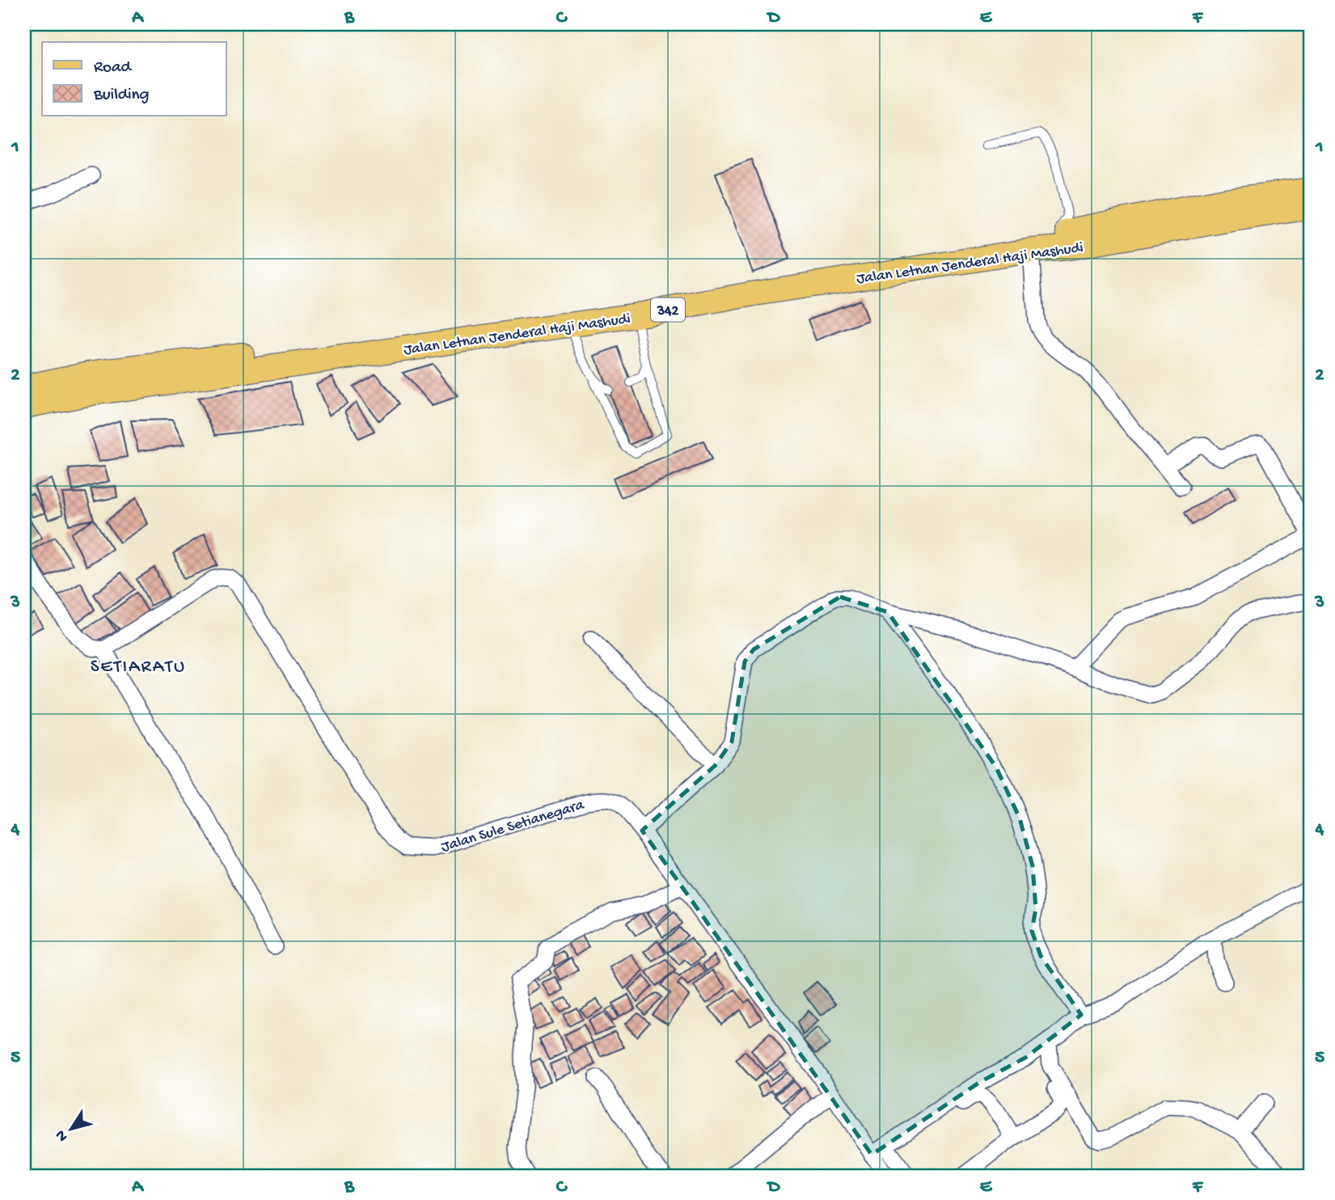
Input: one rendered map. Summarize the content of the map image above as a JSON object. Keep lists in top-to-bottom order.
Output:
{
  "streets": {
    "main road": ["Jalan Letnan Jenderal Haji Mashudi", "342"],
    "street": ["Jalan Sule Setianegara"]
  },
  "districts": ["SETIARATU"],
  "legend": ["Road", "Building"],
  "north": "bottom left",
  "grid": {
    "columns": [
      "A",
      "B",
      "C",
      "D",
      "E",
      "F"
    ],
    "rows": [
      "1",
      "2",
      "3",
      "4",
      "5"
    ]
  }
}
